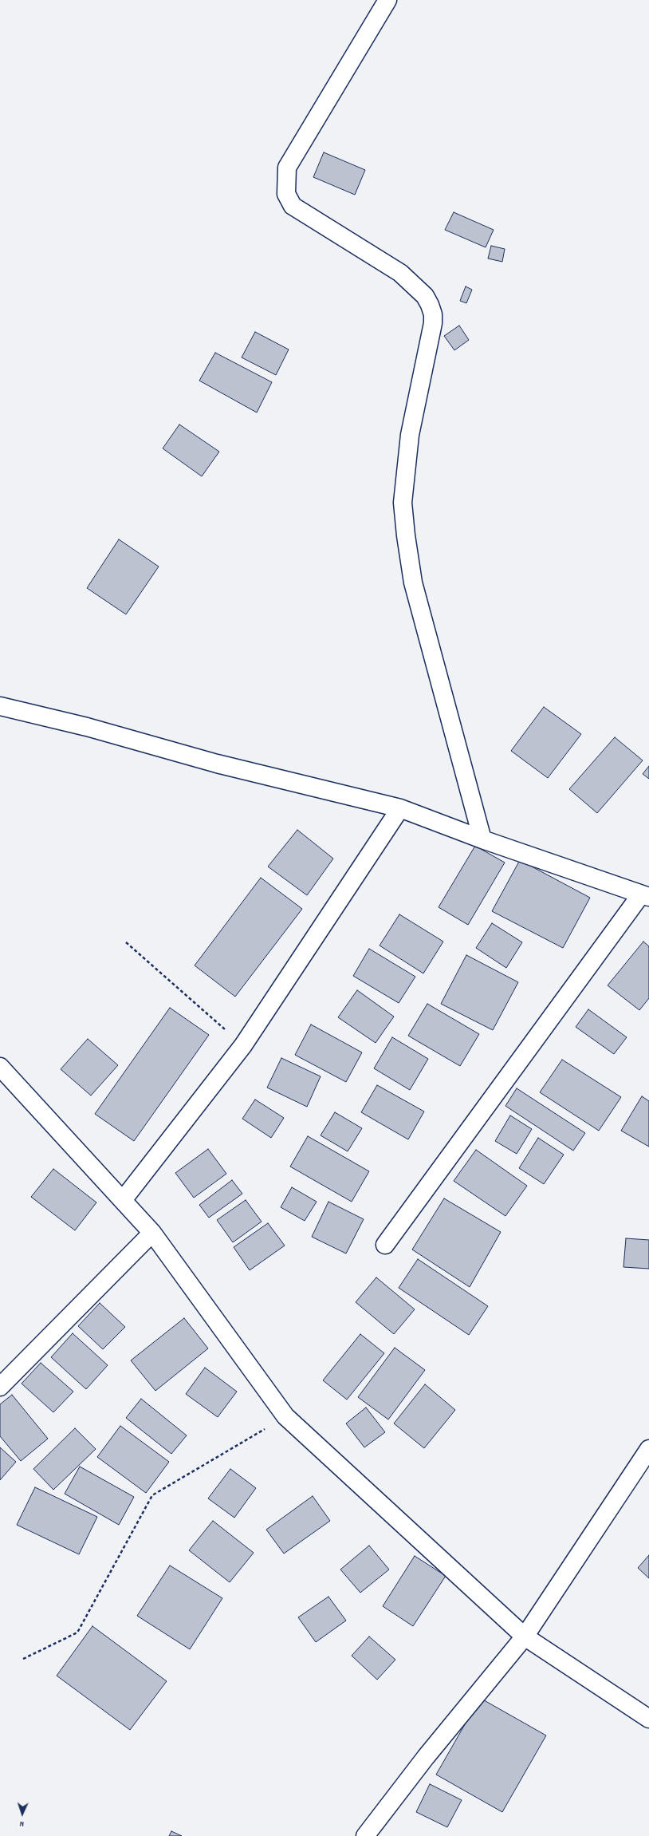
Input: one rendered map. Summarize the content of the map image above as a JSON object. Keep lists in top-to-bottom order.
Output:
{
  "north": "bottom"
}
